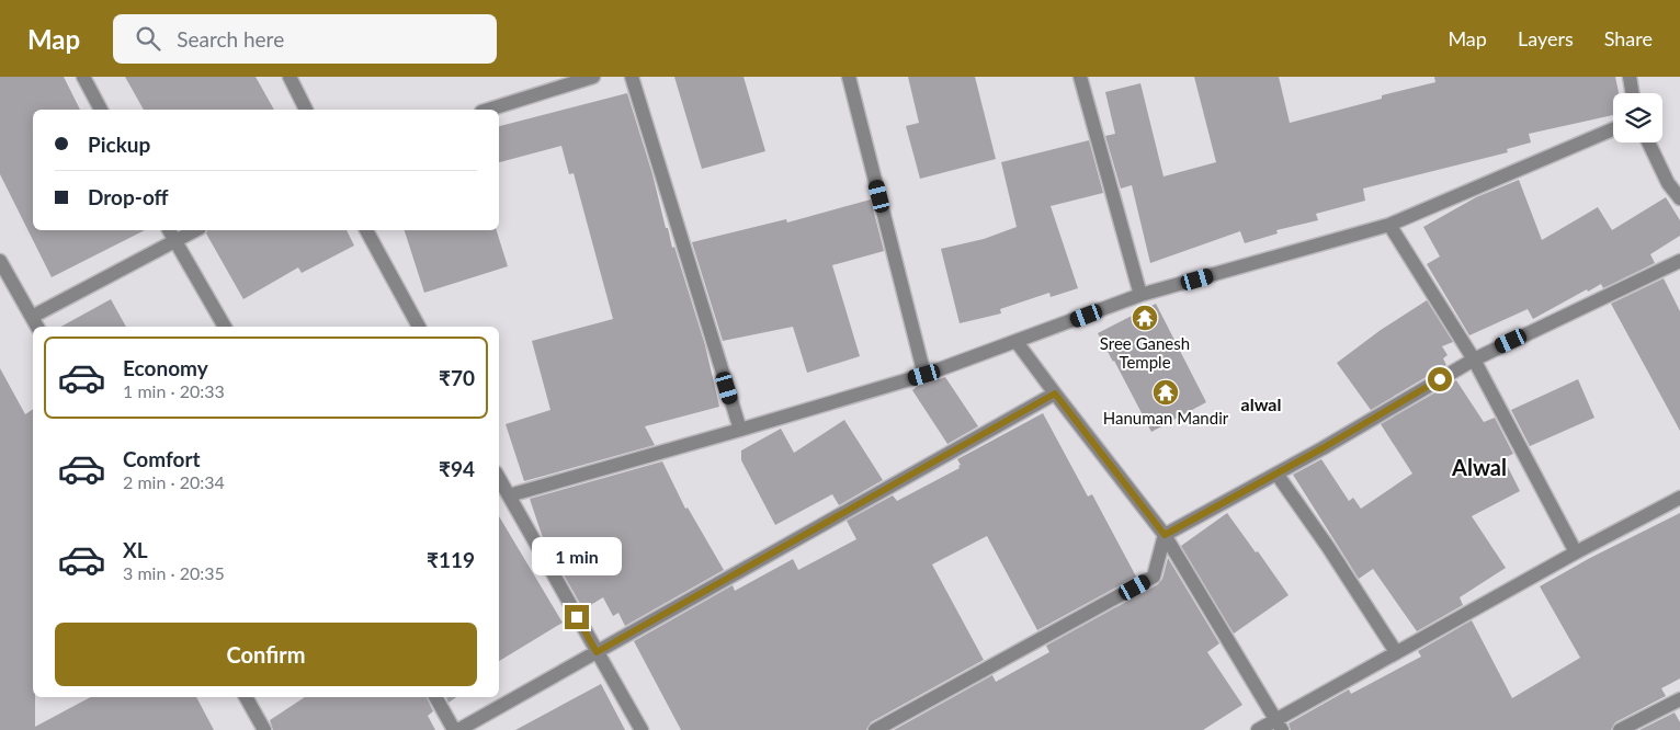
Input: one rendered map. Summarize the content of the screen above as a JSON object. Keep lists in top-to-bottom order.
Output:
{
  "districts": ["alwal", "Alwal"],
  "places": {
    "temple": ["Sree Ganesh Temple", "Hanuman Mandir"]
  },
  "page": {
    "header": "Map",
    "search": "Search here",
    "nav": ["Map", "Layers", "Share"],
    "banner": ["Pickup", "Drop-off"],
    "list": [
      {
        "name": "Economy",
        "note": "1 min · 20:33",
        "value": "₹70"
      },
      {
        "name": "Comfort",
        "note": "2 min · 20:34",
        "value": "₹94"
      },
      {
        "name": "XL",
        "note": "3 min · 20:35",
        "value": "₹119"
      }
    ],
    "bubble": "1 min",
    "buttons": "Confirm"
  }
}
